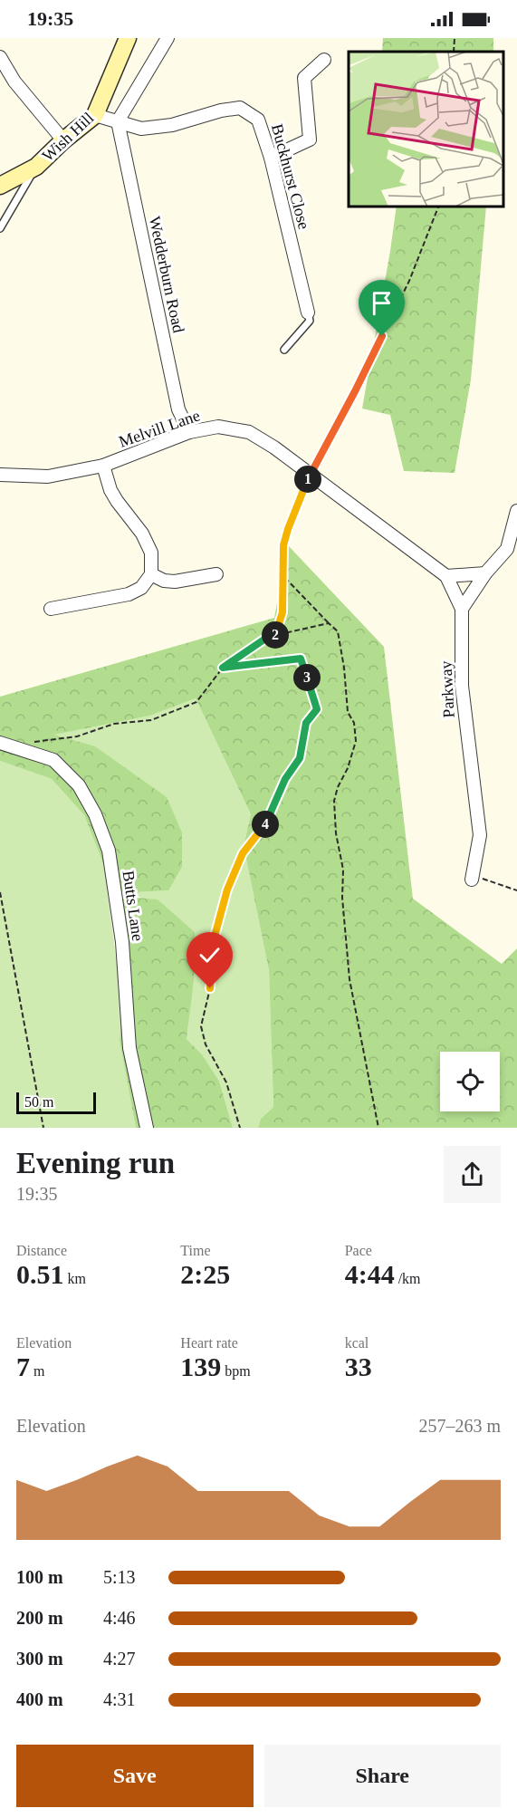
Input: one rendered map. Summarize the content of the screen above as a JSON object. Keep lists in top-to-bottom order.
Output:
{
  "streets": {
    "street": [
      "Wish Hill",
      "Buckhurst Close",
      "Wedderburn Road",
      "Melvill Lane",
      "Parkway",
      "Butts Lane"
    ]
  },
  "crossings": [
    ["Wish Hill", "Buckhurst Close"],
    ["Buckhurst Close", "Wedderburn Road"],
    ["Wedderburn Road", "Melvill Lane"]
  ],
  "scale_bar": "50 m",
  "page": {
    "status": "19:35",
    "pins": [
      "1",
      "2",
      "3",
      "4"
    ],
    "scale": "50 m",
    "heading": ["Evening run", "19:35"],
    "stats": [
      ["Distance", "0.51 km"],
      ["Time", "2:25"],
      ["Pace", "4:44 /km"],
      ["Elevation", "7 m"],
      ["Heart rate", "139 bpm"],
      ["kcal", "33"]
    ],
    "chart": ["Elevation", "257–263 m"],
    "list": [
      {
        "name": "100 m",
        "note": "5:13"
      },
      {
        "name": "200 m",
        "note": "4:46"
      },
      {
        "name": "300 m",
        "note": "4:27"
      },
      {
        "name": "400 m",
        "note": "4:31"
      }
    ],
    "buttons": ["Save", "Share"]
  }
}
